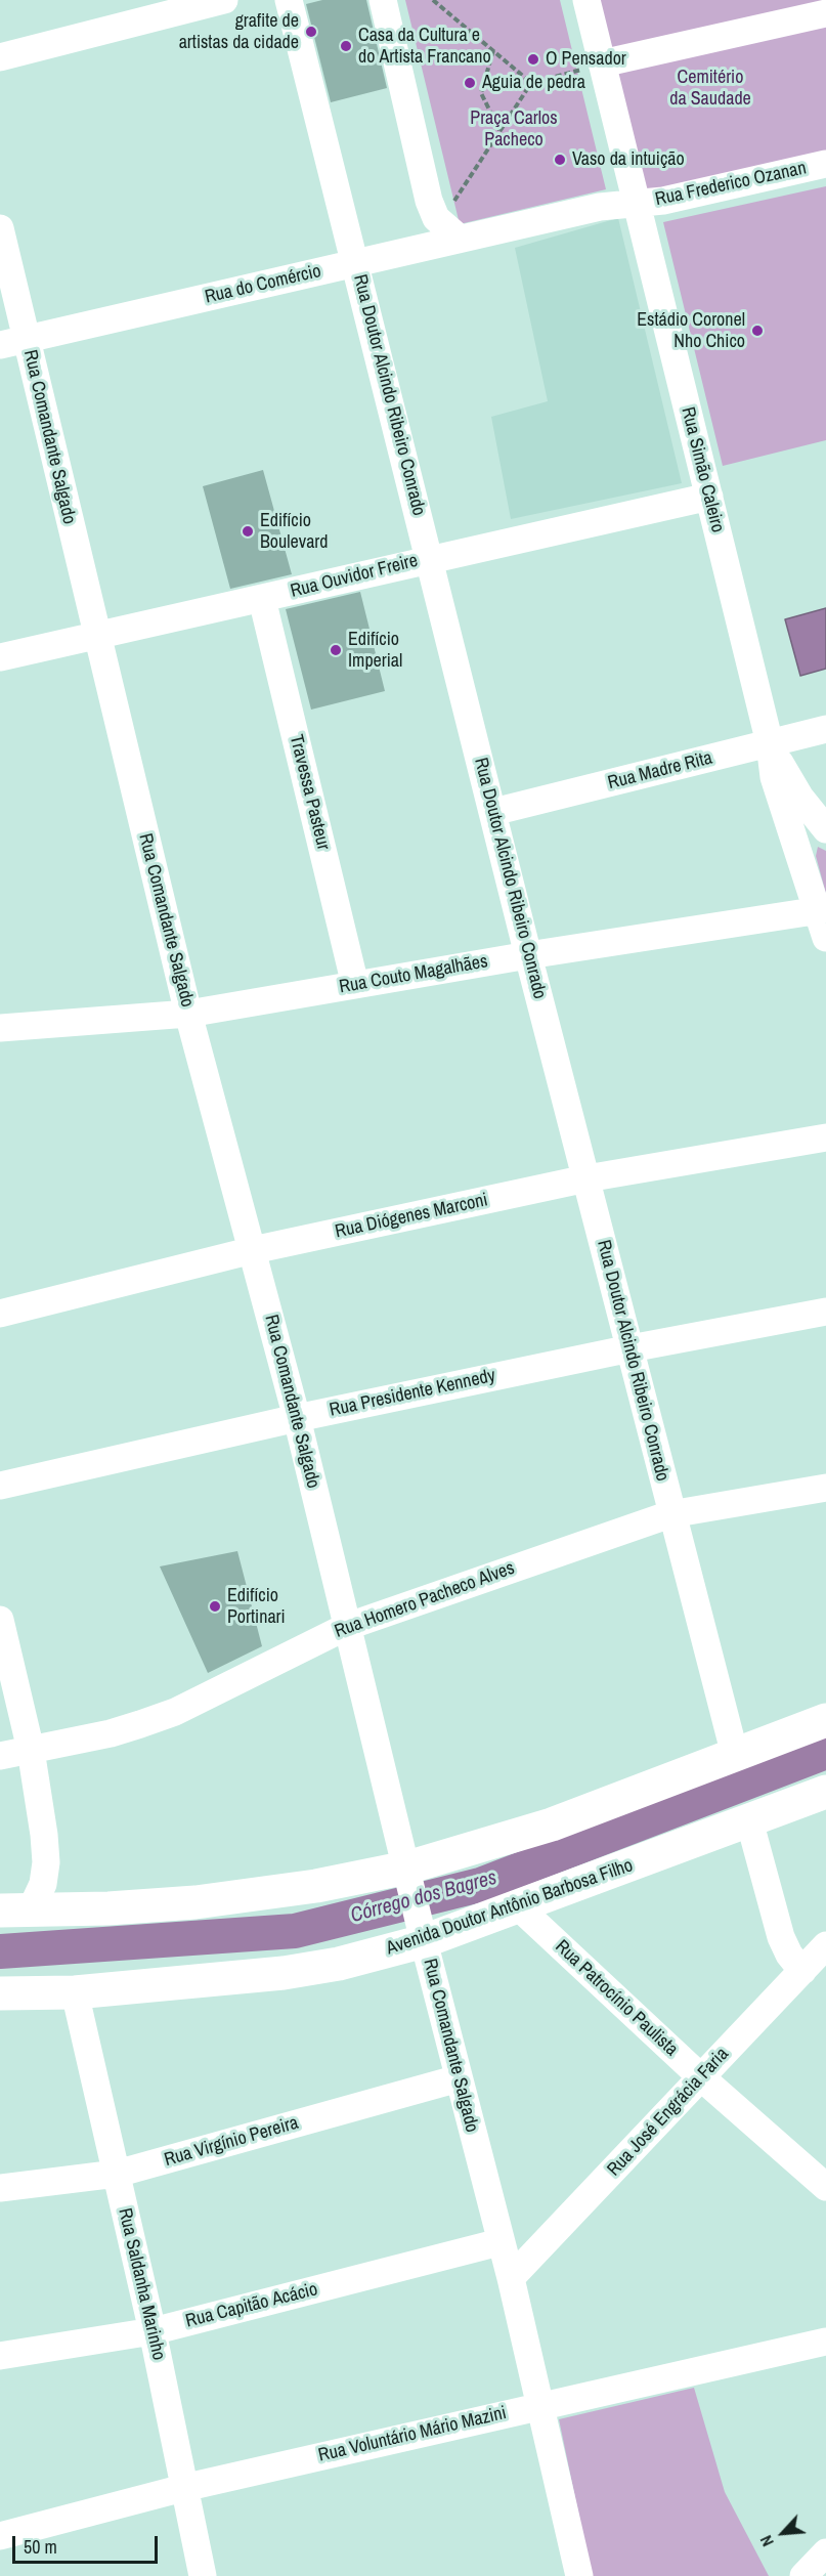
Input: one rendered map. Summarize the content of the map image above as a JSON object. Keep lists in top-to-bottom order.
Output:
{
  "streets": {
    "main road": ["Avenida Doutor Antônio Barbosa Filho"],
    "street": [
      "Rua Frederico Ozanan",
      "Rua do Comércio",
      "Rua Doutor Alcindo Ribeiro Conrado",
      "Rua Comandante Salgado",
      "Rua Simão Caleiro",
      "Rua Ouvidor Freire",
      "Rua Madre Rita",
      "Travessa Pasteur",
      "Rua Couto Magalhães",
      "Rua Diógenes Marconi",
      "Rua Presidente Kennedy",
      "Rua Homero Pacheco Alves",
      "Rua Patrocínio Paulista",
      "Rua José Engrácia Faria",
      "Rua Virgínio Pereira",
      "Rua Saldanha Marinho",
      "Rua Capitão Acácio",
      "Rua Voluntário Mário Mazini"
    ]
  },
  "crossings": [
    ["Rua Frederico Ozanan", "Rua do Comércio"],
    ["Rua Frederico Ozanan", "Rua Simão Caleiro"],
    ["Rua do Comércio", "Rua Doutor Alcindo Ribeiro Conrado"],
    ["Rua do Comércio", "Rua Comandante Salgado"],
    ["Rua do Comércio", "Rua Simão Caleiro"],
    ["Rua Doutor Alcindo Ribeiro Conrado", "Rua Ouvidor Freire"],
    ["Rua Doutor Alcindo Ribeiro Conrado", "Rua Madre Rita"],
    ["Rua Doutor Alcindo Ribeiro Conrado", "Rua Couto Magalhães"],
    ["Rua Doutor Alcindo Ribeiro Conrado", "Rua Diógenes Marconi"],
    ["Rua Doutor Alcindo Ribeiro Conrado", "Rua Presidente Kennedy"],
    ["Rua Doutor Alcindo Ribeiro Conrado", "Rua Homero Pacheco Alves"],
    ["Rua Comandante Salgado", "Rua Ouvidor Freire"],
    ["Rua Comandante Salgado", "Rua Couto Magalhães"],
    ["Rua Comandante Salgado", "Rua Diógenes Marconi"],
    ["Rua Comandante Salgado", "Rua Presidente Kennedy"],
    ["Rua Comandante Salgado", "Rua Homero Pacheco Alves"],
    ["Rua Comandante Salgado", "Avenida Doutor Antônio Barbosa Filho"],
    ["Rua Comandante Salgado", "Rua José Engrácia Faria"],
    ["Rua Comandante Salgado", "Rua Virgínio Pereira"],
    ["Rua Comandante Salgado", "Rua Capitão Acácio"],
    ["Rua Comandante Salgado", "Rua Voluntário Mário Mazini"],
    ["Rua Simão Caleiro", "Rua Ouvidor Freire"],
    ["Rua Simão Caleiro", "Rua Madre Rita"],
    ["Rua Simão Caleiro", "Rua Couto Magalhães"],
    ["Rua Ouvidor Freire", "Travessa Pasteur"],
    ["Travessa Pasteur", "Rua Couto Magalhães"],
    ["Avenida Doutor Antônio Barbosa Filho", "Rua Patrocínio Paulista"],
    ["Avenida Doutor Antônio Barbosa Filho", "Rua Saldanha Marinho"],
    ["Rua Patrocínio Paulista", "Rua José Engrácia Faria"],
    ["Rua Virgínio Pereira", "Rua Saldanha Marinho"],
    ["Rua Saldanha Marinho", "Rua Capitão Acácio"],
    ["Rua Saldanha Marinho", "Rua Voluntário Mário Mazini"]
  ],
  "water": ["Córrego dos Bagres"],
  "parks": ["Cemitério da Saudade", "Praça Carlos Pacheco"],
  "places": [
    "grafite de artistas da cidade",
    "Casa da Cultura e do Artista Francano",
    "O Pensador",
    "Aguia de pedra",
    "Vaso da intuição",
    "Estádio Coronel Nho Chico",
    "Edifício Boulevard",
    "Edifício Imperial",
    "Edifício Portinari"
  ],
  "scale_bar": "50 m",
  "north": "bottom left"
}
